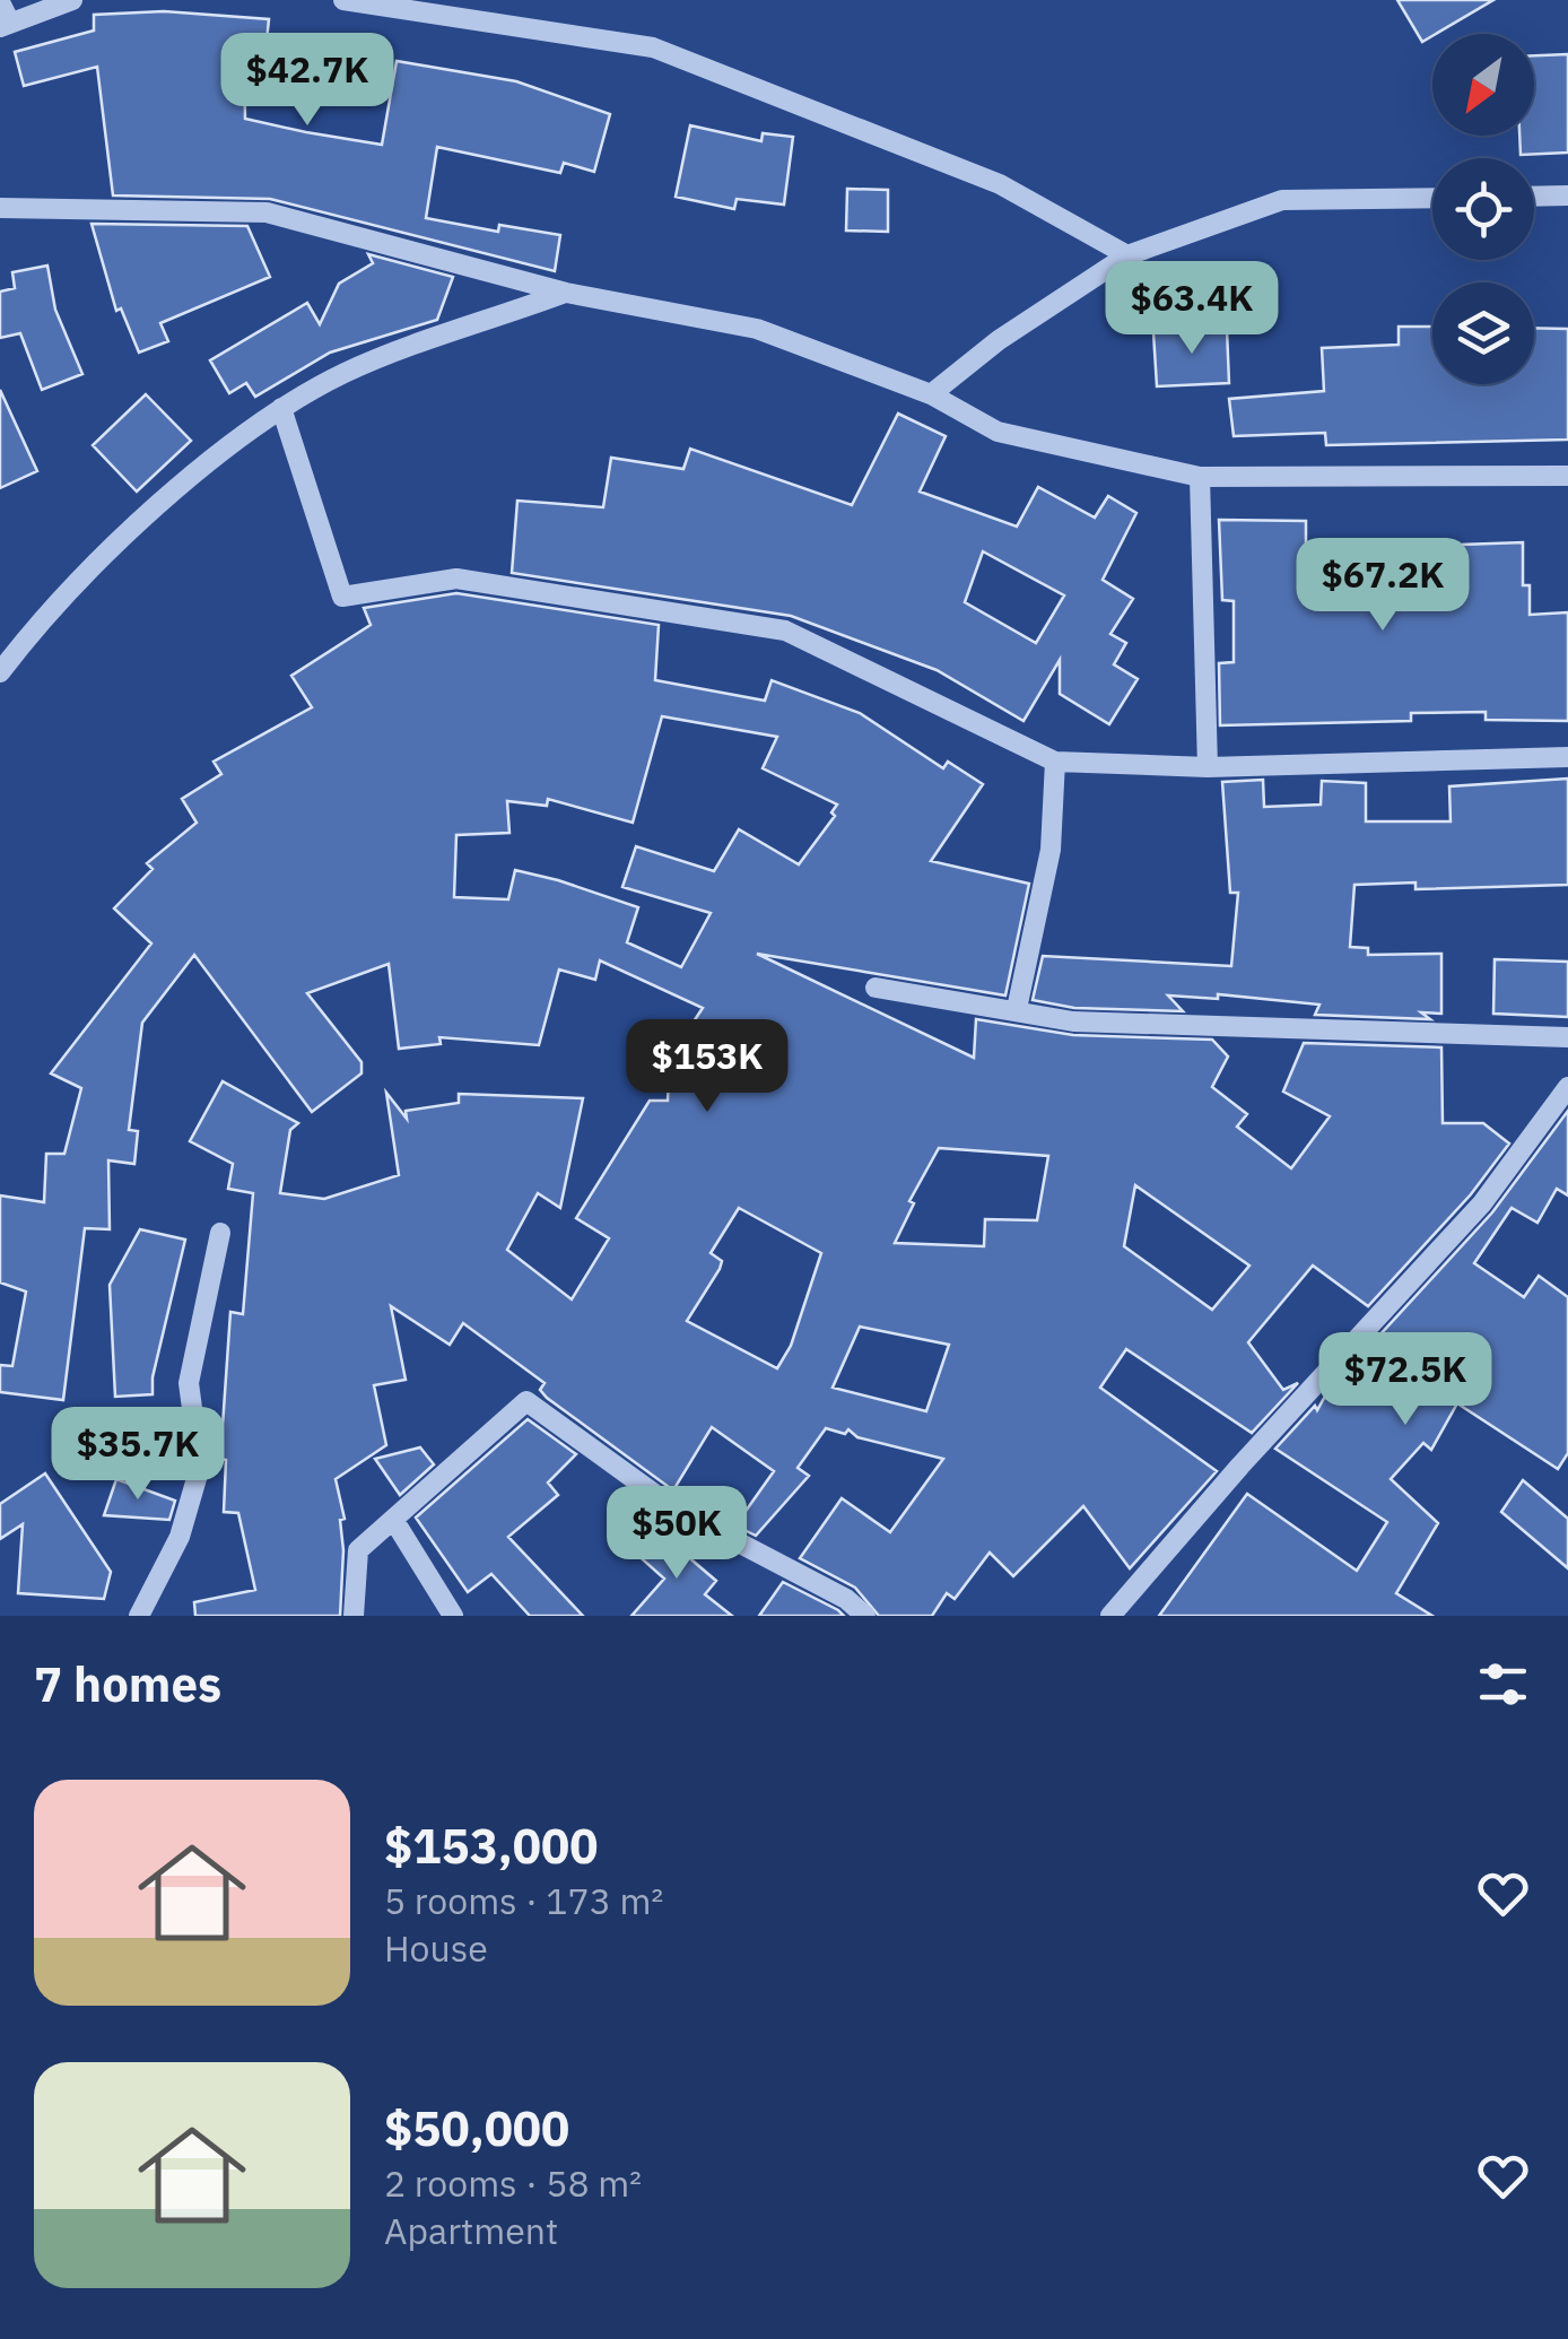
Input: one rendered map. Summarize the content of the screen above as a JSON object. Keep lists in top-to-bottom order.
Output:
{
  "north": "bottom left",
  "page": {
    "price": [
      "$42.7K",
      "$63.4K",
      "$67.2K",
      "$153K",
      "$72.5K",
      "$35.7K",
      "$50K"
    ],
    "heading": "7 homes",
    "list": [
      {
        "name": "$153,000",
        "note": "5 rooms · 173 m² · House"
      },
      {
        "name": "$50,000",
        "note": "2 rooms · 58 m² · Apartment"
      }
    ]
  }
}
